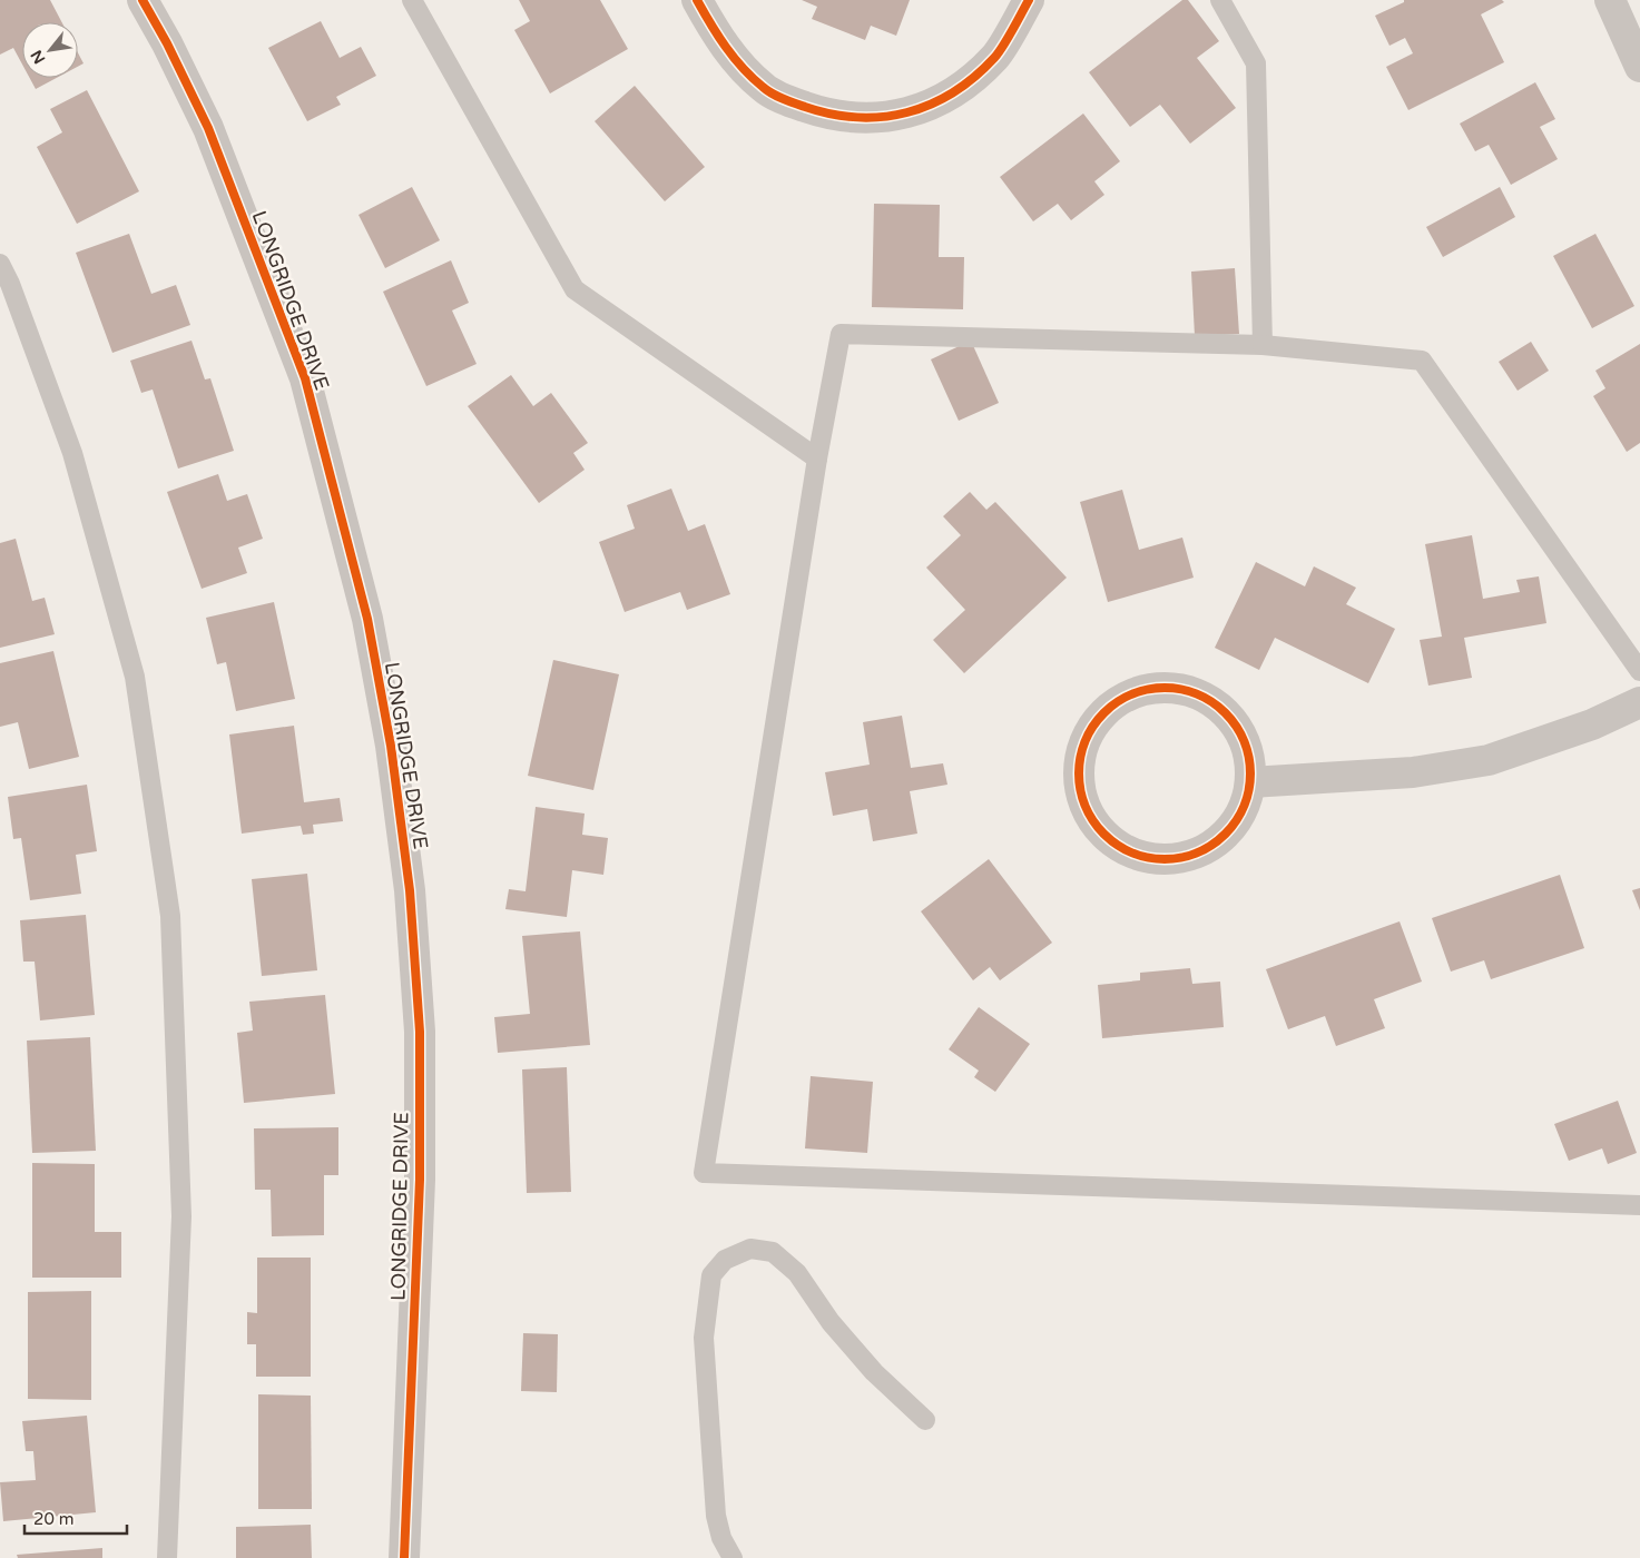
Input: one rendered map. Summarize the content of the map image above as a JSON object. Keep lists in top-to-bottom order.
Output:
{
  "streets": {
    "street": ["LONGRIDGE DRIVE"]
  },
  "scale_bar": "20 m",
  "north": "bottom left"
}
